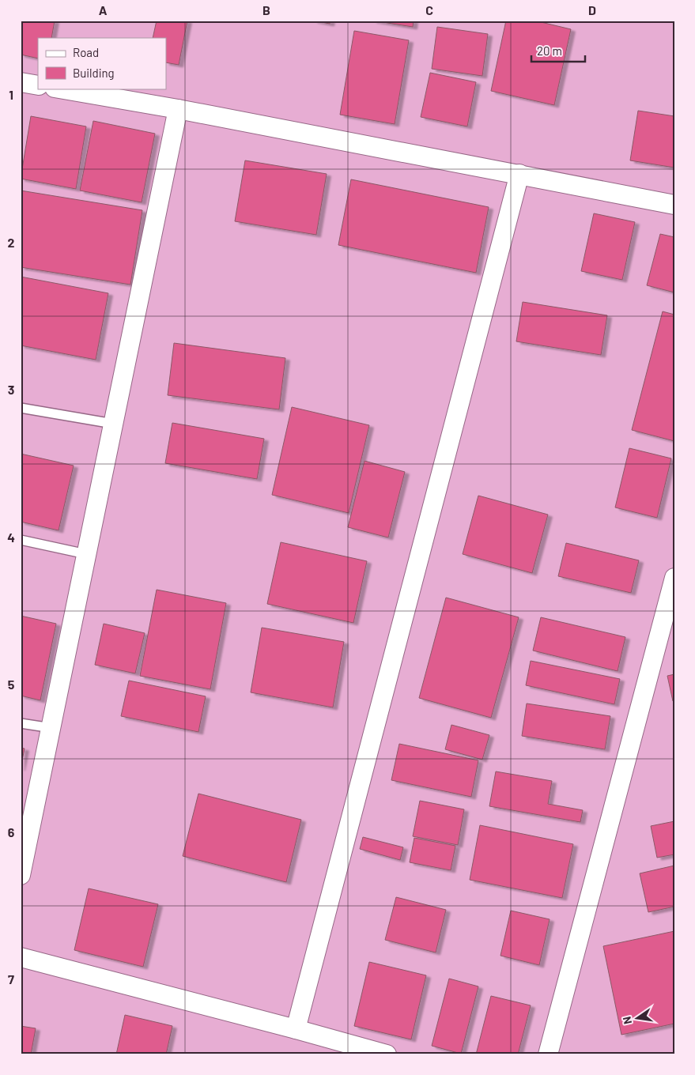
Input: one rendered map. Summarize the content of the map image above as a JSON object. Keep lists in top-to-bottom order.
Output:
{
  "legend": ["Road", "Building"],
  "scale_bar": "20 m",
  "north": "left",
  "grid": {
    "columns": [
      "A",
      "B",
      "C",
      "D"
    ],
    "rows": [
      "1",
      "2",
      "3",
      "4",
      "5",
      "6",
      "7"
    ]
  }
}
